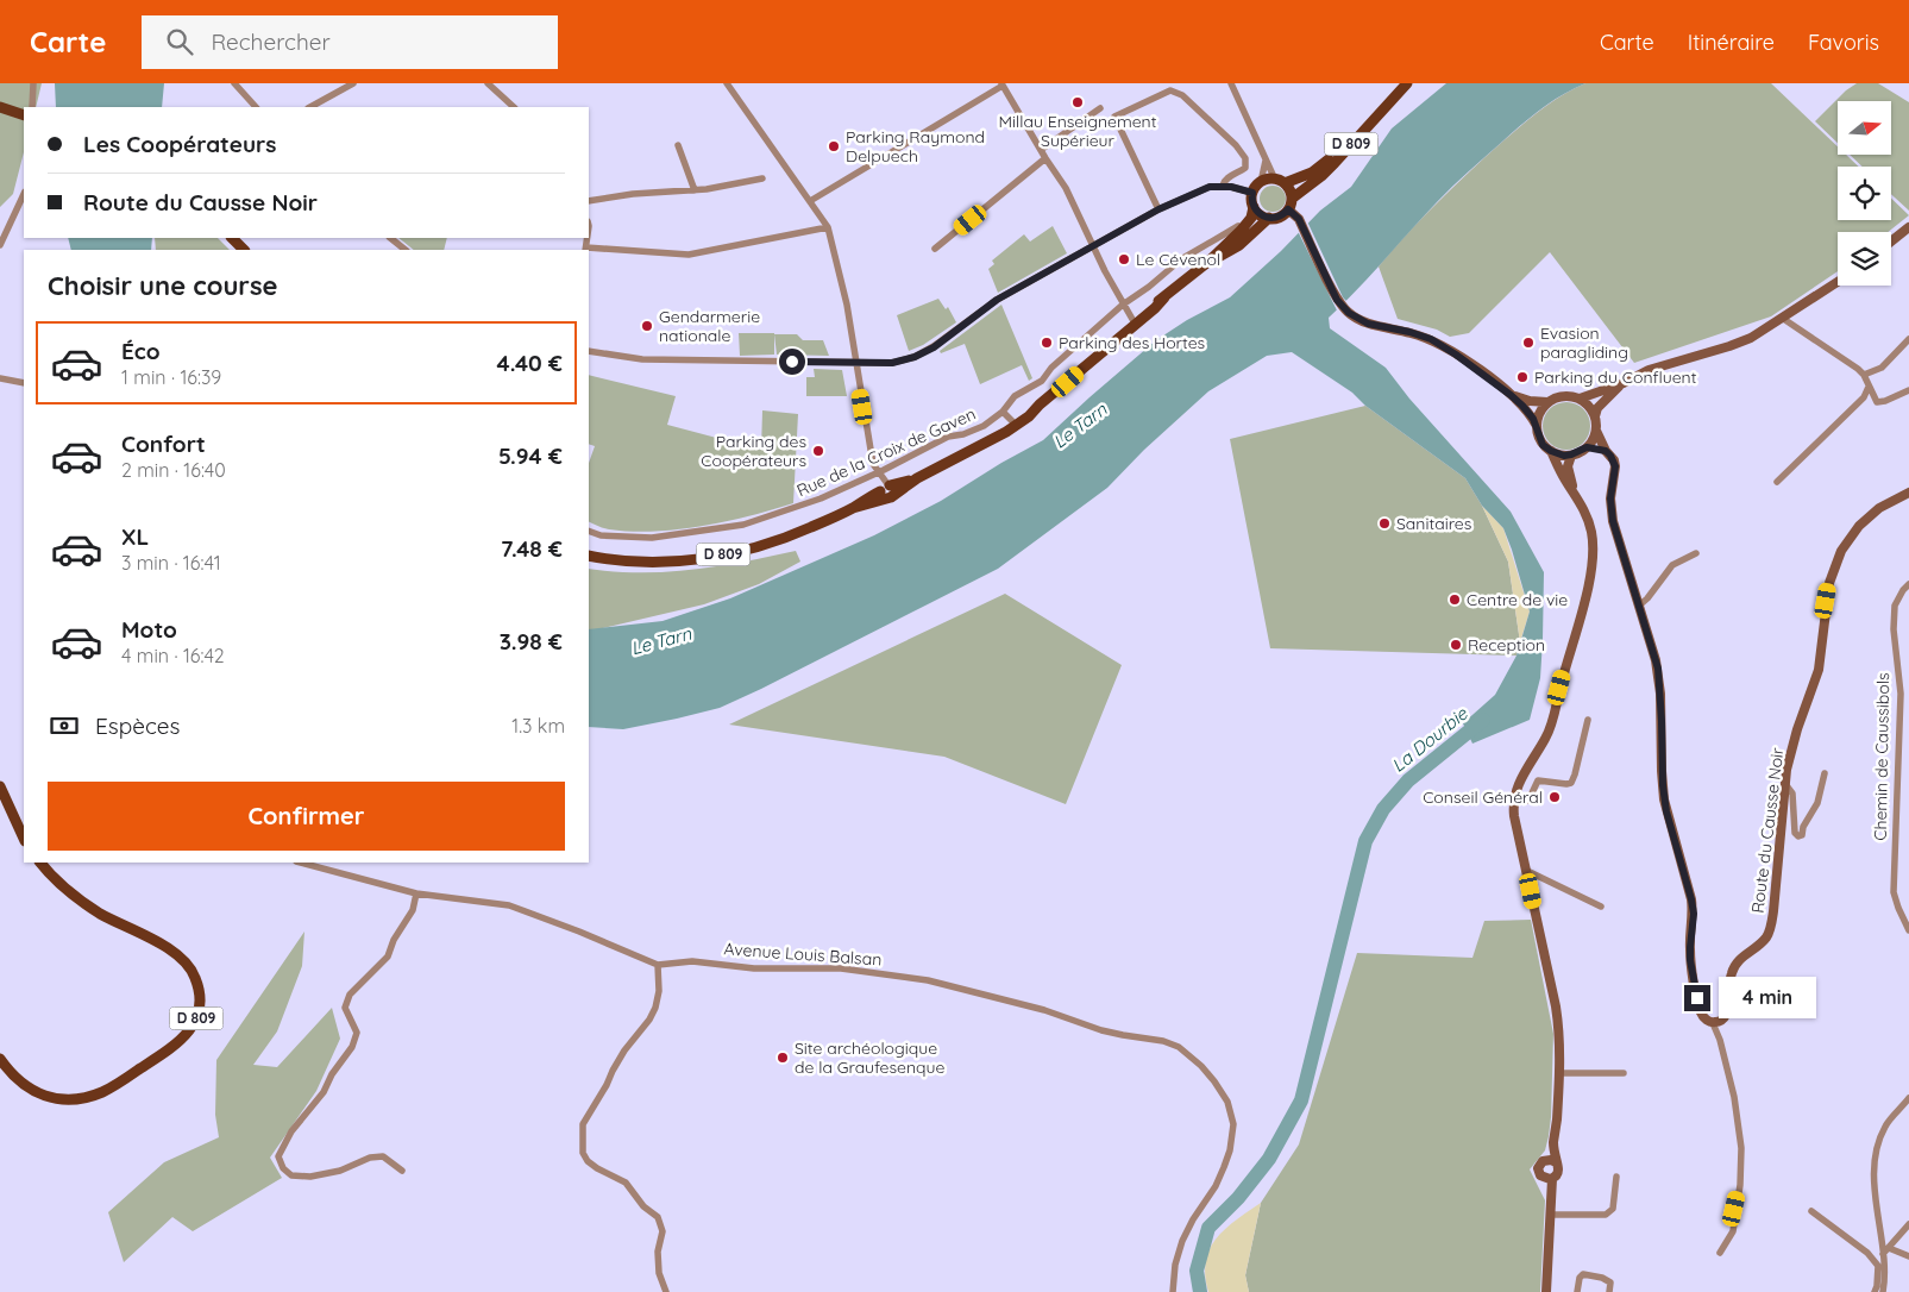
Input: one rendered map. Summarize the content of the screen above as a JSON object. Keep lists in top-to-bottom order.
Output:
{
  "streets": {
    "main road": ["D 809"],
    "street": [
      "Rue de la Croix de Gaven",
      "Chemin de Caussibols",
      "Route du Causse Noir",
      "Avenue Louis Balsan"
    ]
  },
  "water": ["Le Tarn", "La Dourbie"],
  "places": [
    "Millau Enseignement Supérieur",
    "Parking Raymond Delpuech",
    "Le Cévenol",
    "Gendarmerie nationale",
    "Parking des Hortes",
    "Evasion paragliding",
    "Parking du Confluent",
    "Parking des Coopérateurs",
    "Sanitaires",
    "Centre de vie",
    "Reception",
    "Conseil Général",
    "Site archéologique de la Graufesenque"
  ],
  "north": "right",
  "page": {
    "header": "Carte",
    "search": "Rechercher",
    "nav": ["Carte", "Itinéraire", "Favoris"],
    "banner": ["Les Coopérateurs", "Route du Causse Noir"],
    "heading": "Choisir une course",
    "list": [
      {
        "name": "Éco",
        "note": "1 min · 16:39",
        "value": "4.40 €"
      },
      {
        "name": "Confort",
        "note": "2 min · 16:40",
        "value": "5.94 €"
      },
      {
        "name": "XL",
        "note": "3 min · 16:41",
        "value": "7.48 €"
      },
      {
        "name": "Moto",
        "note": "4 min · 16:42",
        "value": "3.98 €"
      }
    ],
    "pay": ["Espèces", "1.3 km"],
    "buttons": "Confirmer",
    "bubble": "4 min"
  }
}
